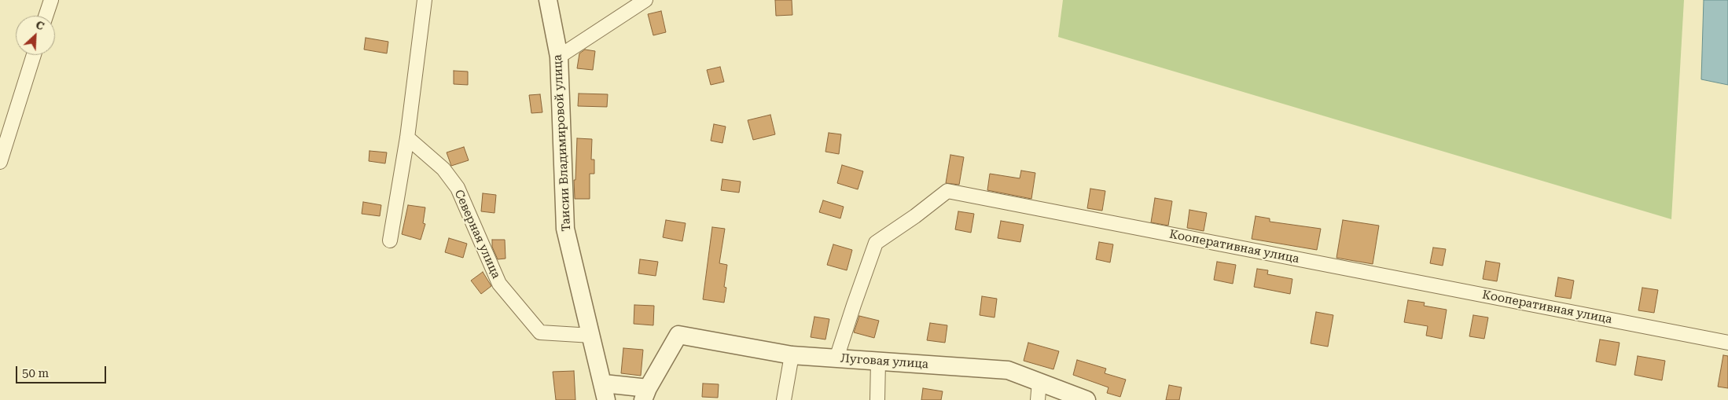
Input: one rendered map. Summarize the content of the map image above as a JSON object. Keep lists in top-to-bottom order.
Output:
{
  "streets": {
    "street": [
      "Таисии Владимировой улица",
      "Северная улица",
      "Кооперативная улица",
      "Луговая улица"
    ]
  },
  "crossings": [
    ["Таисии Владимировой улица", "Северная улица"],
    ["Кооперативная улица", "Луговая улица"]
  ],
  "scale_bar": "50 m",
  "north": "top right"
}
